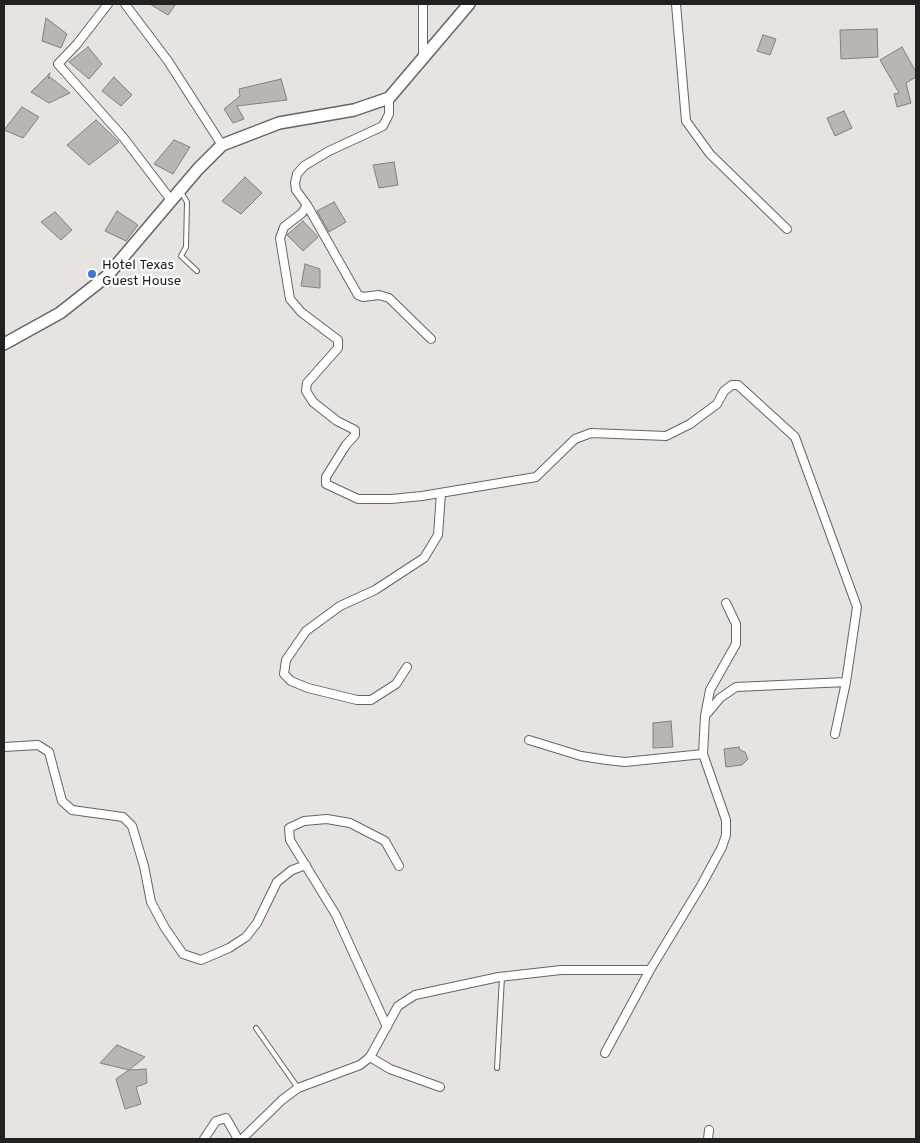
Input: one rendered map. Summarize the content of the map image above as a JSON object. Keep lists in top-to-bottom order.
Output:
{
  "places": ["Hotel Texas Guest House"]
}
